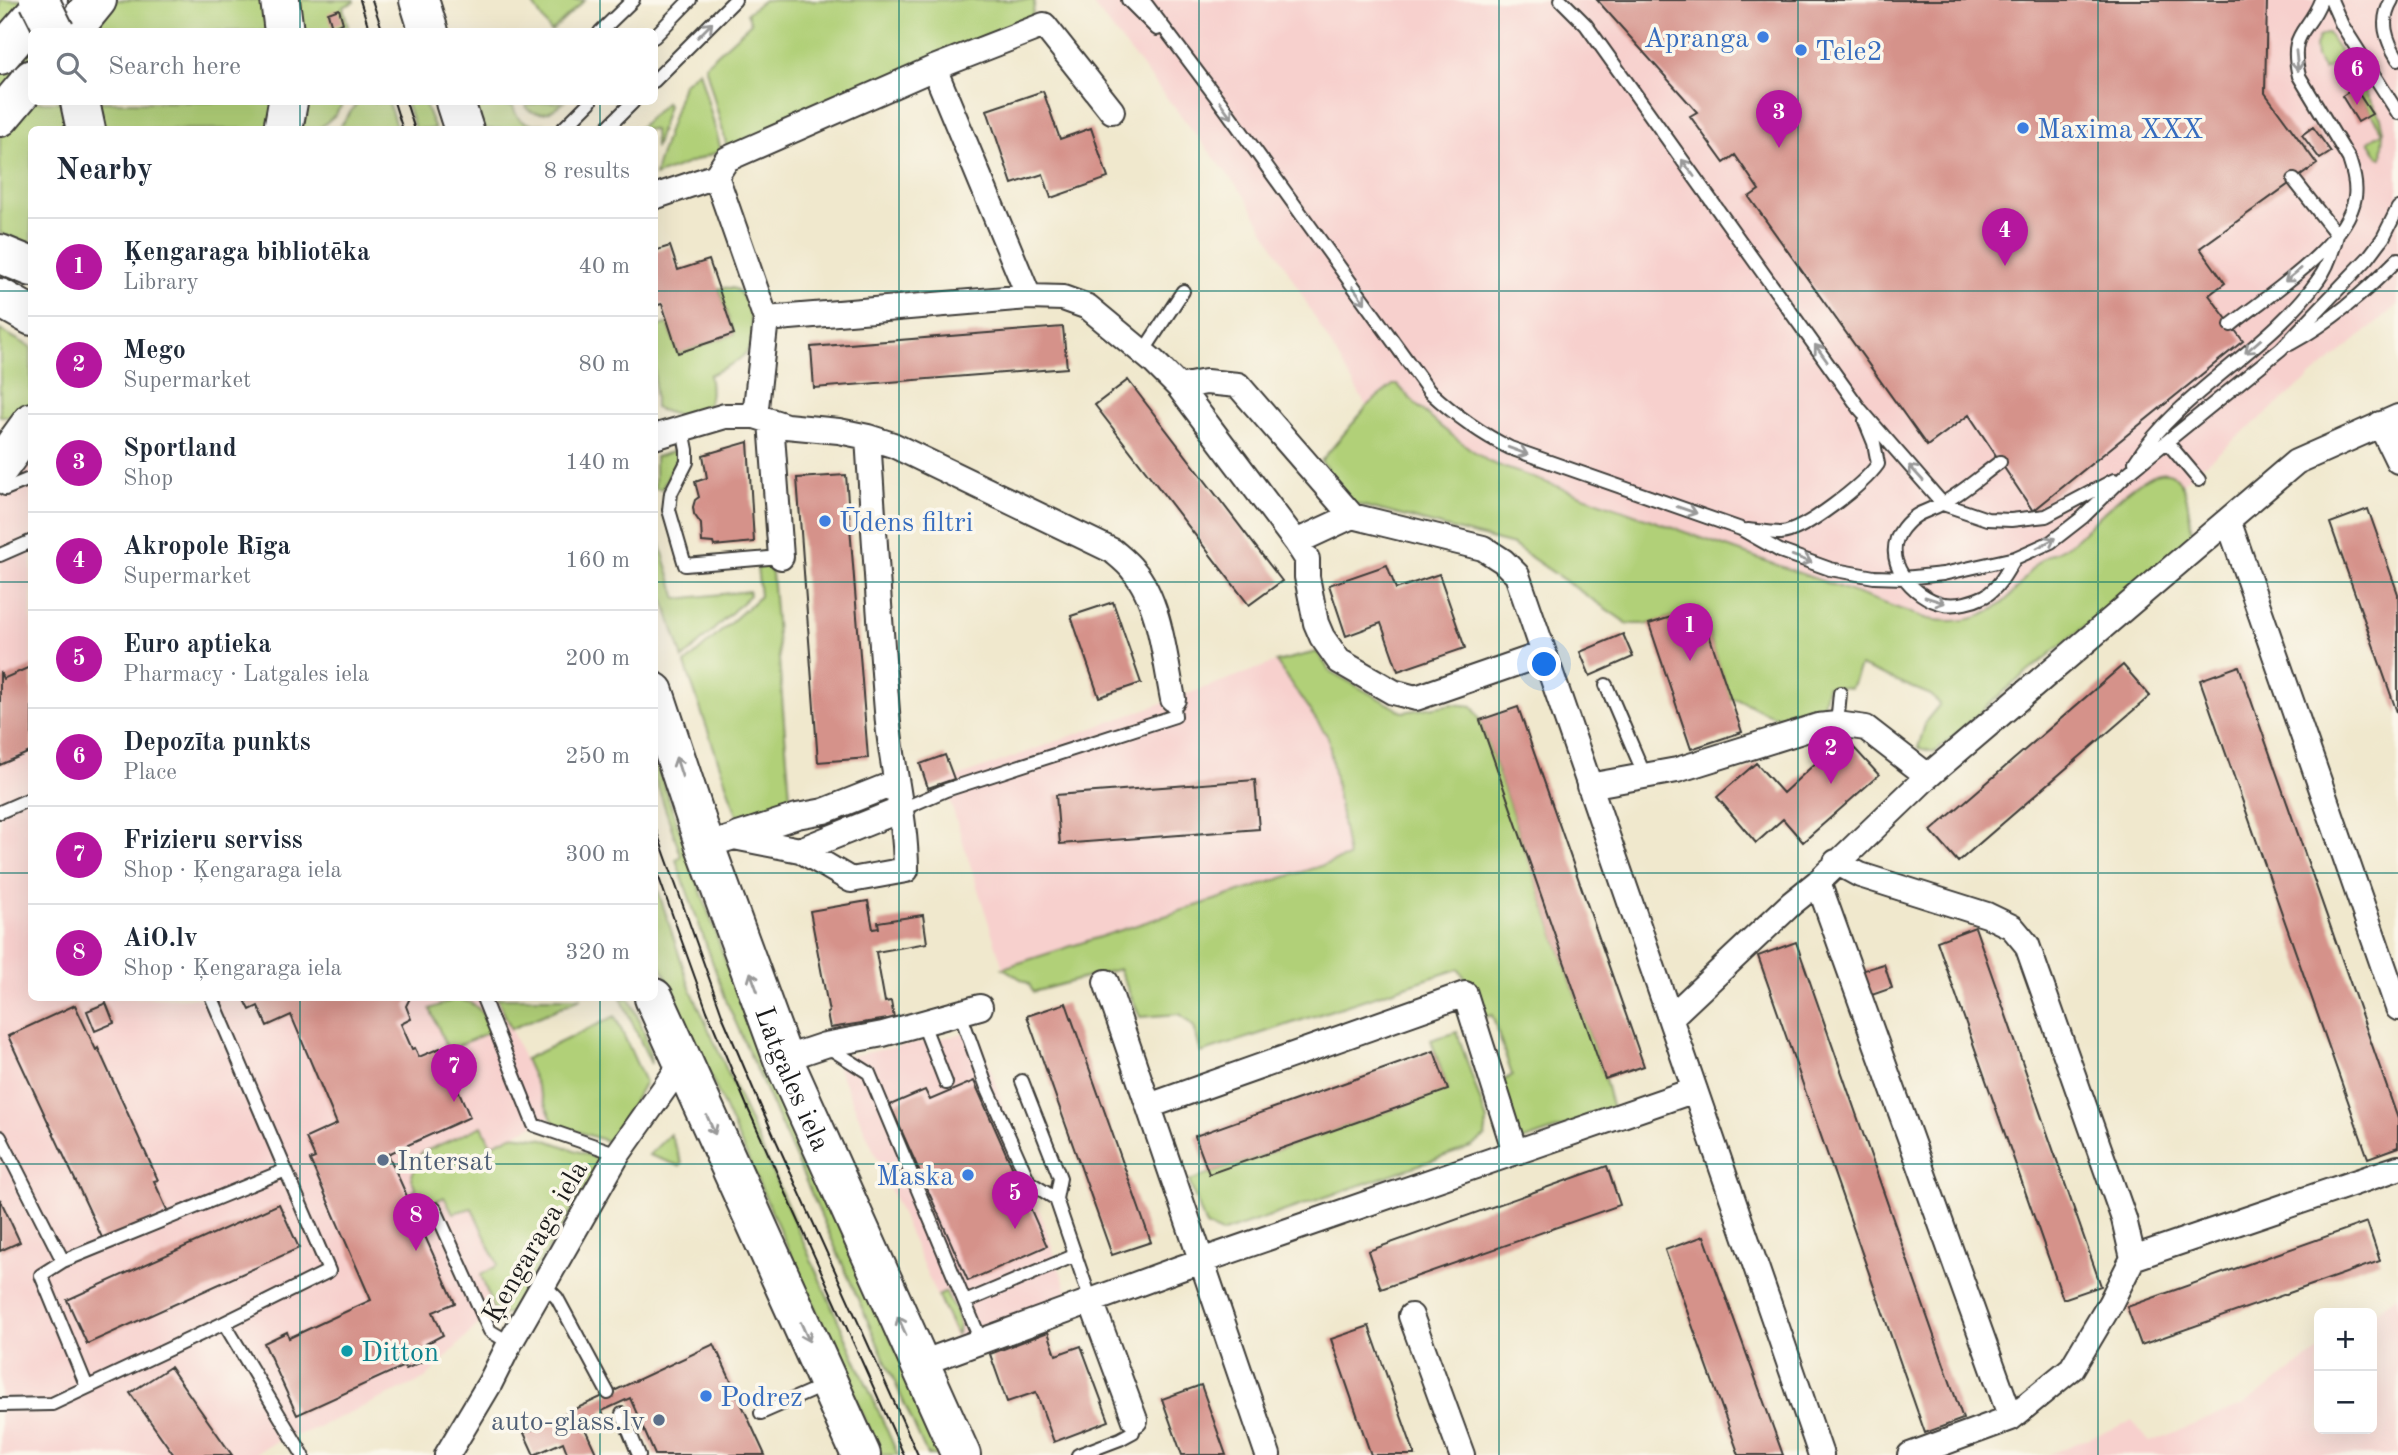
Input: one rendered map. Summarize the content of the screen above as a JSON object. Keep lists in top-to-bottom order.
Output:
{
  "streets": {
    "highway": ["Latgales iela"],
    "street": ["Ķengaraga iela"]
  },
  "places": [
    "Apranga",
    "Tele2",
    "Maxima XXX",
    "Ūdens filtri",
    "Intersat",
    "Maska",
    "Ditton",
    "Podrez",
    "auto-glass.lv"
  ],
  "page": {
    "search": "Search here",
    "pins": [
      "6",
      "3",
      "4",
      "1",
      "2",
      "7",
      "5",
      "8"
    ],
    "heading": ["Nearby", "8 results"],
    "list": [
      {
        "mark": "1",
        "name": "Ķengaraga bibliotēka",
        "note": "Library",
        "value": "40 m"
      },
      {
        "mark": "2",
        "name": "Mego",
        "note": "Supermarket",
        "value": "80 m"
      },
      {
        "mark": "3",
        "name": "Sportland",
        "note": "Shop",
        "value": "140 m"
      },
      {
        "mark": "4",
        "name": "Akropole Rīga",
        "note": "Supermarket",
        "value": "160 m"
      },
      {
        "mark": "5",
        "name": "Euro aptieka",
        "note": "Pharmacy · Latgales iela",
        "value": "200 m"
      },
      {
        "mark": "6",
        "name": "Depozīta punkts",
        "note": "Place",
        "value": "250 m"
      },
      {
        "mark": "7",
        "name": "Frizieru serviss",
        "note": "Shop · Ķengaraga iela",
        "value": "300 m"
      },
      {
        "mark": "8",
        "name": "AiO.lv",
        "note": "Shop · Ķengaraga iela",
        "value": "320 m"
      }
    ],
    "map_buttons": ["+", "−"]
  }
}
